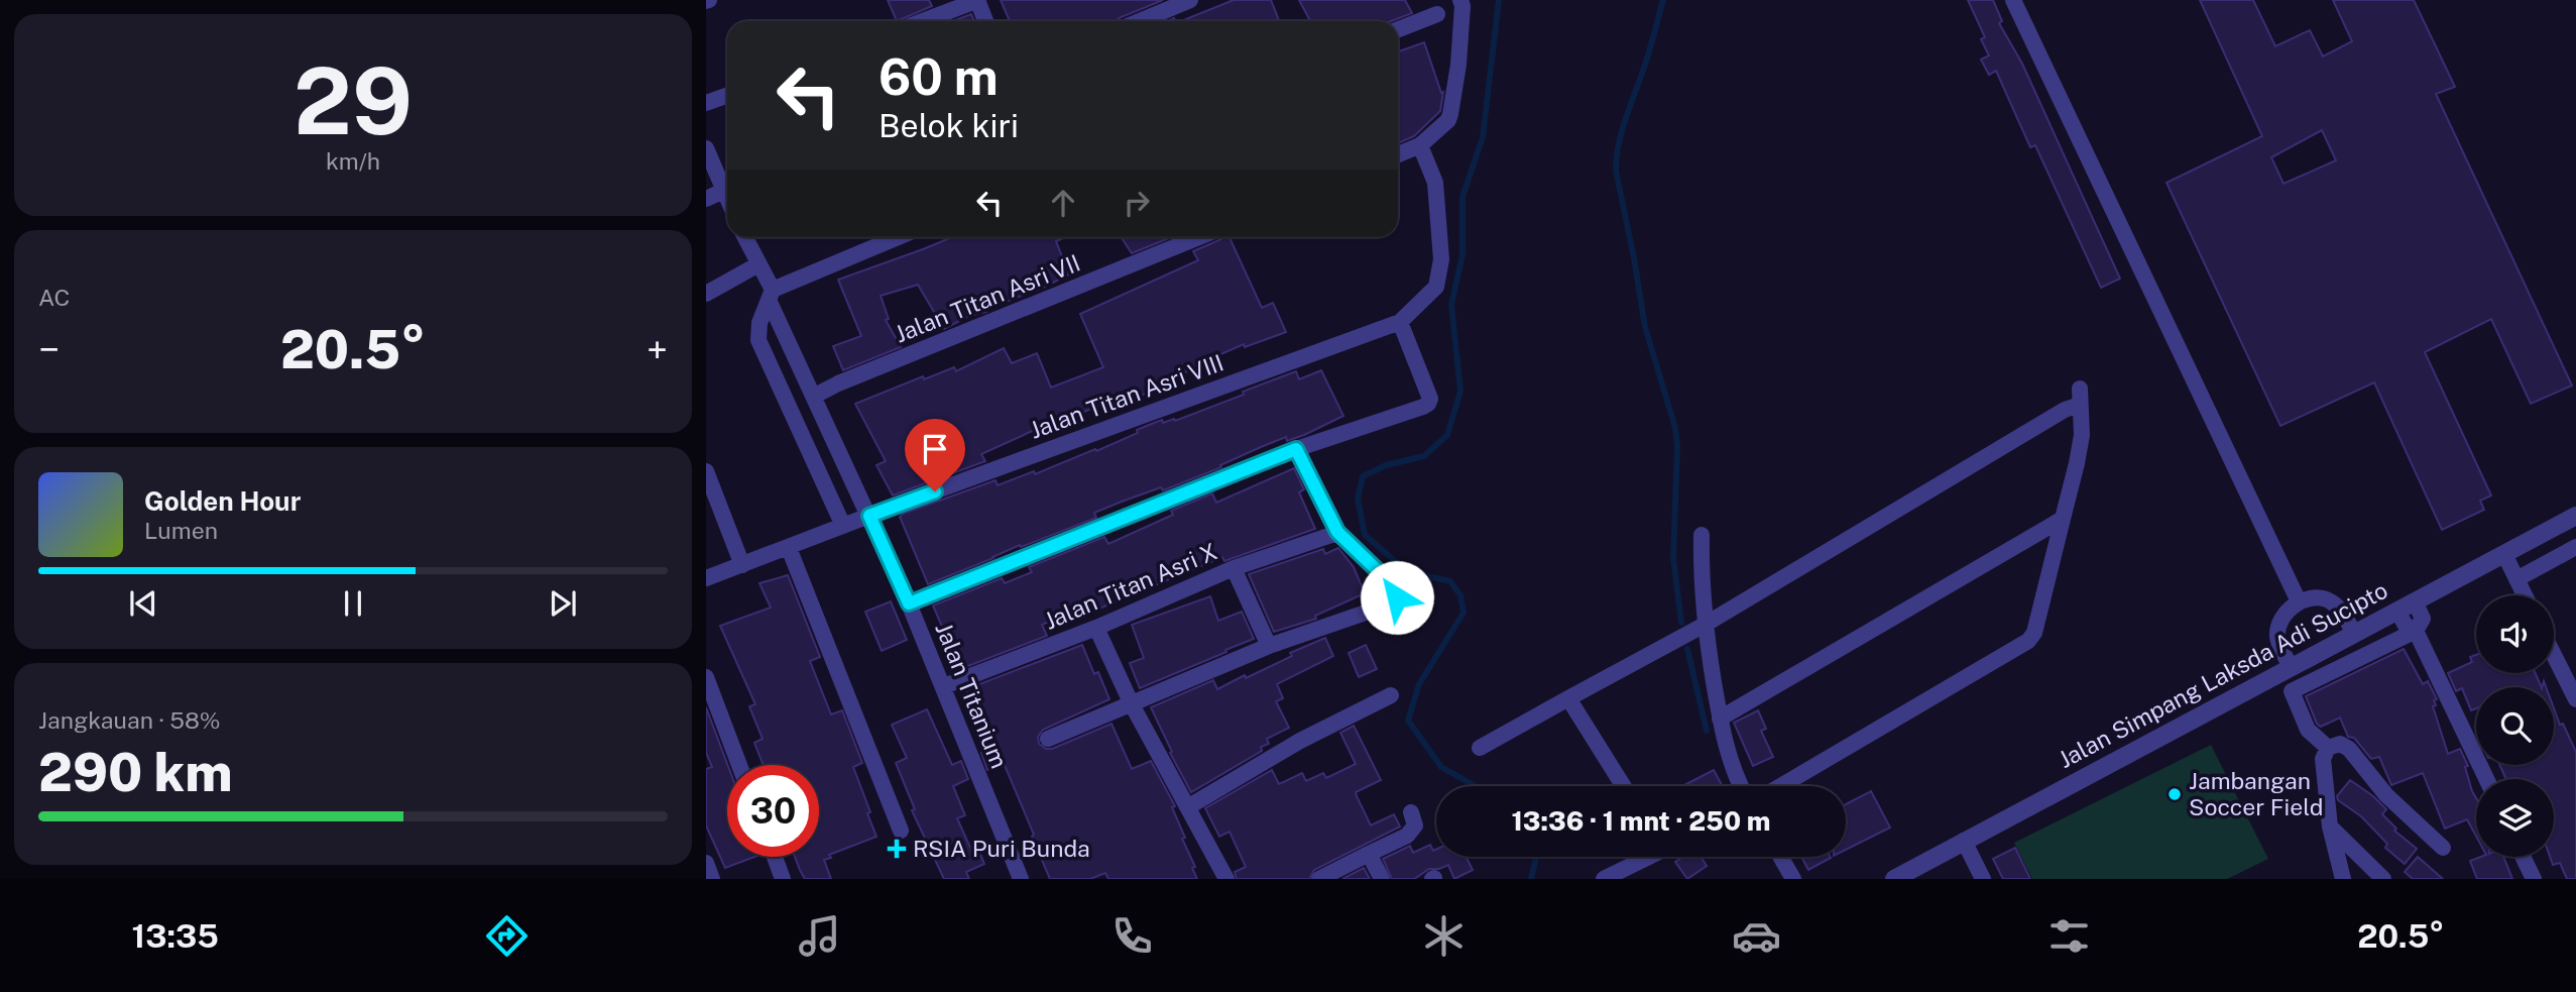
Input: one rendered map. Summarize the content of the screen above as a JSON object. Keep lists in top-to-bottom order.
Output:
{
  "streets": {
    "street": [
      "Jalan Titan Asri VII",
      "Jalan Titan Asri VIII",
      "Jalan Titan Asri X",
      "Jalan Simpang Laksda Adi Sucipto",
      "Jalan Titanium"
    ]
  },
  "crossings": [
    ["Jalan Titan Asri VII", "Jalan Titanium"],
    ["Jalan Titan Asri VIII", "Jalan Titanium"],
    ["Jalan Titan Asri X", "Jalan Titanium"]
  ],
  "places": {
    "other": ["Jambangan Soccer Field"],
    "health": ["RSIA Puri Bunda"]
  },
  "page": {
    "tile": [
      ["29", "km/h"],
      "AC",
      ["Jangkauan · 58%", "290 km"]
    ],
    "turn": ["60 m", "Belok kiri"],
    "heat": ["−", "20.5°", "+"],
    "song": ["Golden Hour", "Lumen"],
    "limit": "30",
    "trip": "13:36 · 1 mnt · 250 m",
    "tabs": ["13:35", "20.5°"]
  }
}
